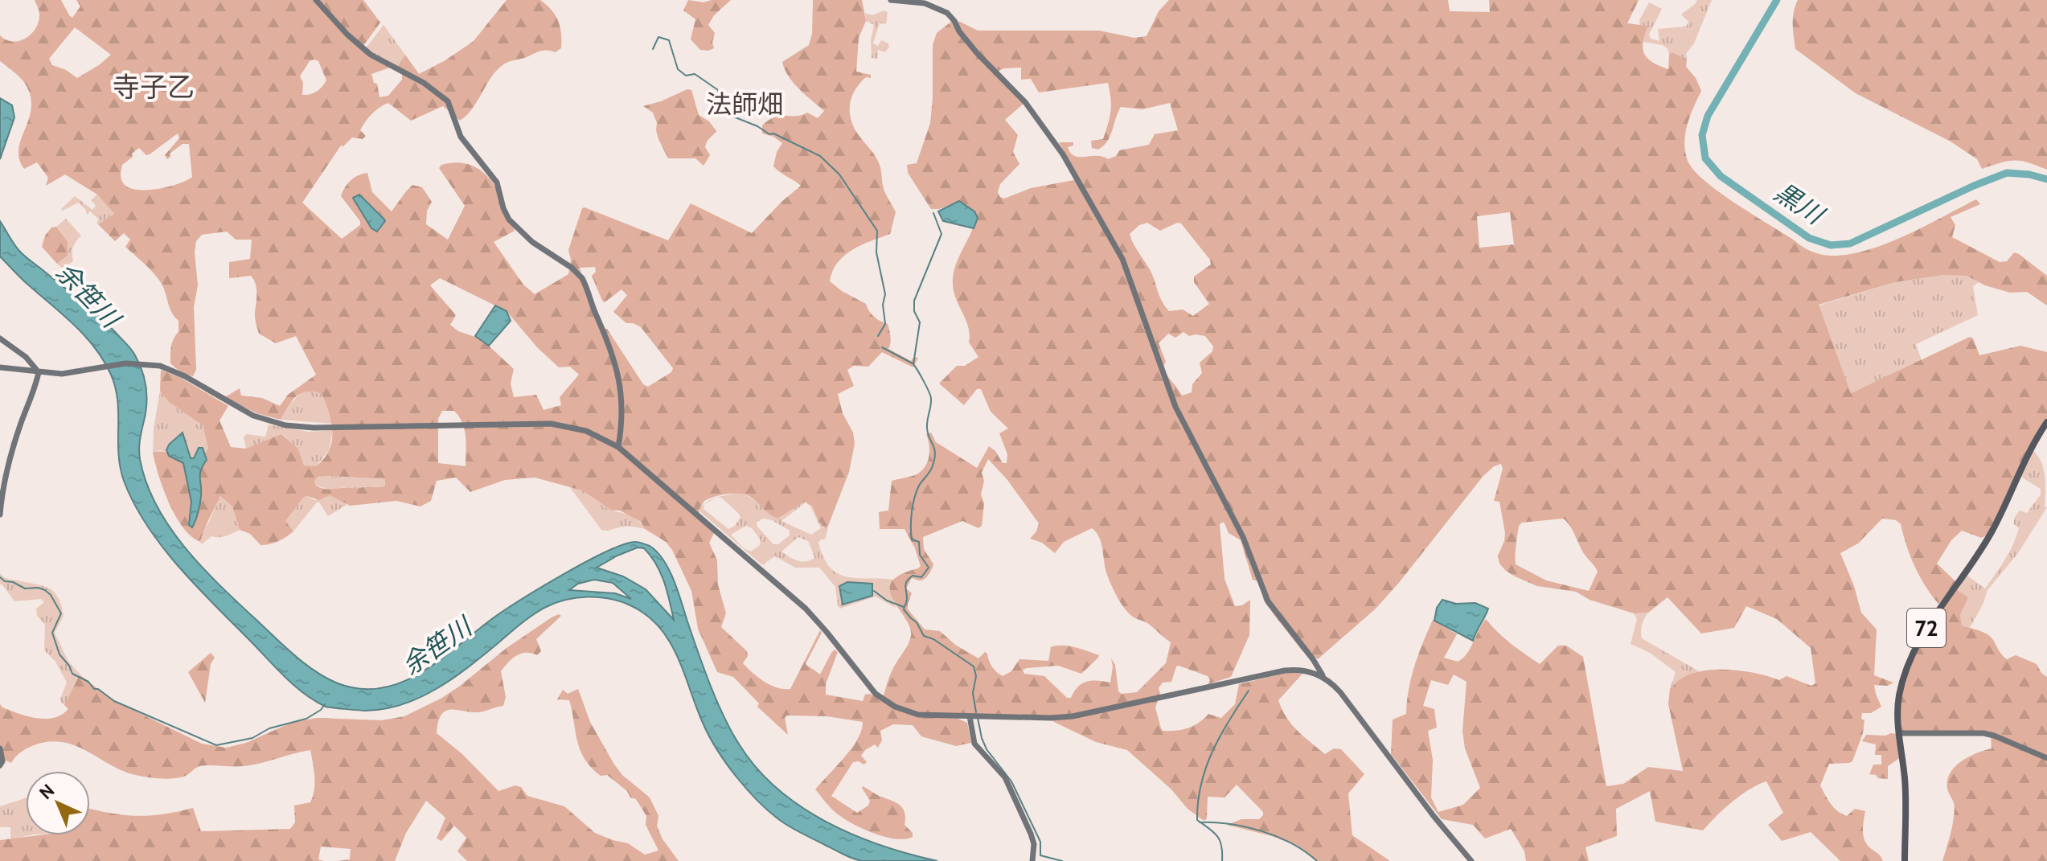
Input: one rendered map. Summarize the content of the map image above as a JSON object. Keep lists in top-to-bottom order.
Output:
{
  "streets": {
    "main road": ["72"]
  },
  "districts": ["寺子乙", "法師畑"],
  "water": ["黒川", "余笹川"],
  "north": "top left"
}
